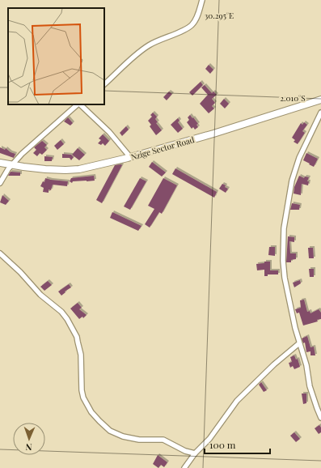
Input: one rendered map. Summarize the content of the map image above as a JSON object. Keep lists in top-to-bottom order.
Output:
{
  "streets": {
    "main road": ["Nzige Sector Road"]
  },
  "scale_bar": "100 m",
  "north": "bottom",
  "coordinates": ["30.295°E", "2.010°S"]
}
